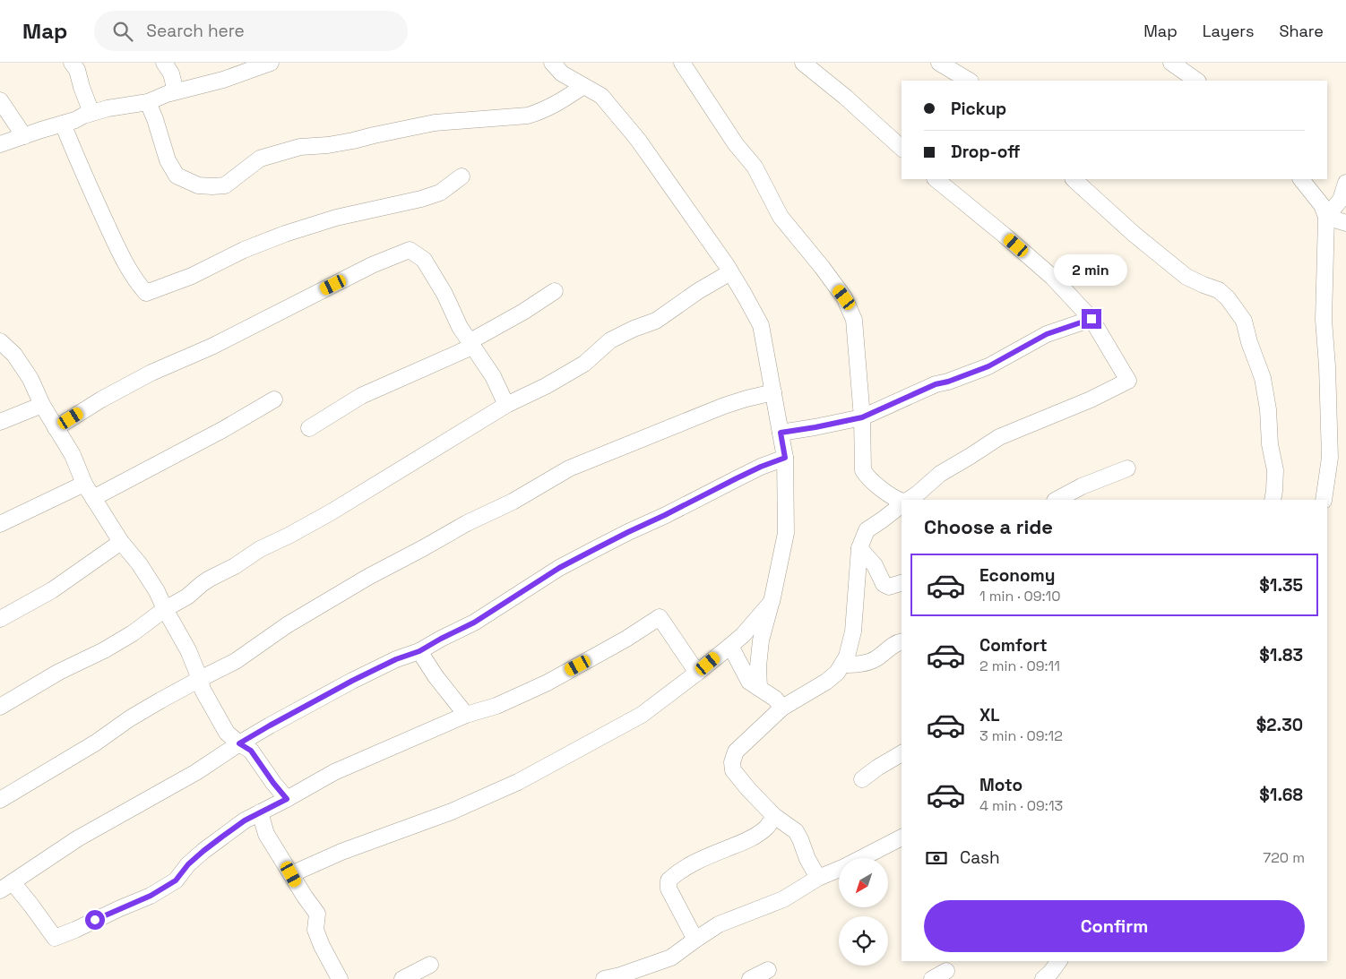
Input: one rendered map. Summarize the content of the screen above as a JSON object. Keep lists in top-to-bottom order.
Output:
{
  "north": "bottom left",
  "page": {
    "header": "Map",
    "search": "Search here",
    "nav": ["Map", "Layers", "Share"],
    "banner": ["Pickup", "Drop-off"],
    "bubble": "2 min",
    "heading": "Choose a ride",
    "list": [
      {
        "name": "Economy",
        "note": "1 min · 09:10",
        "value": "$1.35"
      },
      {
        "name": "Comfort",
        "note": "2 min · 09:11",
        "value": "$1.83"
      },
      {
        "name": "XL",
        "note": "3 min · 09:12",
        "value": "$2.30"
      },
      {
        "name": "Moto",
        "note": "4 min · 09:13",
        "value": "$1.68"
      }
    ],
    "pay": ["Cash", "720 m"],
    "buttons": "Confirm"
  }
}
